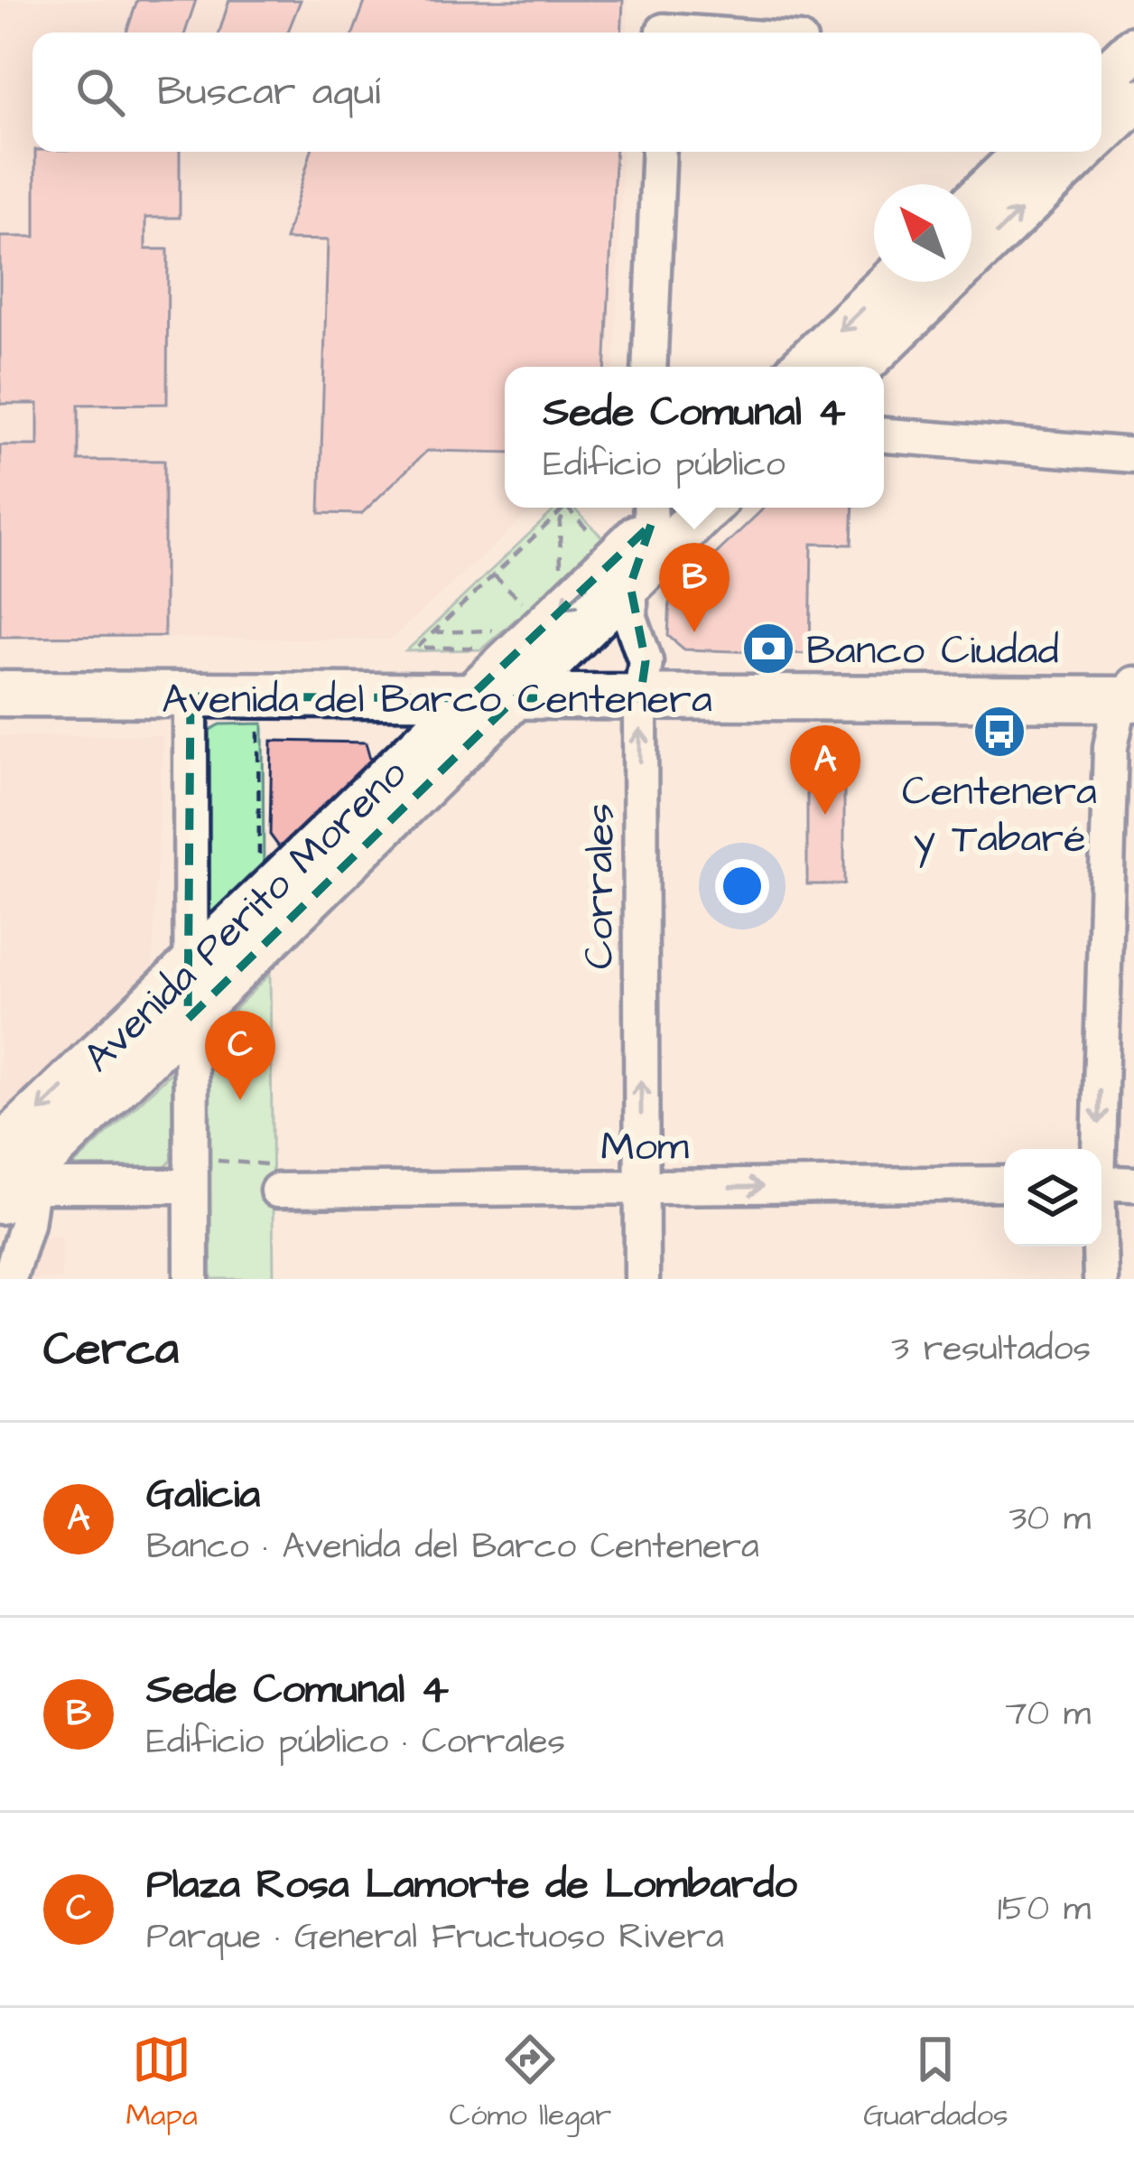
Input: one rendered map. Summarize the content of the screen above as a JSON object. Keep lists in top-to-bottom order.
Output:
{
  "streets": {
    "main road": ["Avenida del Barco Centenera", "Avenida Perito Moreno"],
    "street": ["Corrales", "Mom"]
  },
  "crossings": [
    ["Avenida del Barco Centenera", "Corrales"],
    ["Avenida del Barco Centenera", "Avenida Perito Moreno"],
    ["Corrales", "Avenida Perito Moreno"],
    ["Corrales", "Mom"]
  ],
  "one_way": ["Corrales", "Mom"],
  "places": {
    "bank": ["Banco Ciudad"],
    "bus stop": ["Centenera y Tabaré"]
  },
  "north": "top left",
  "page": {
    "search": "Buscar aquí",
    "popup": ["Sede Comunal 4", "Edificio público"],
    "pins": ["B", "A", "C"],
    "heading": ["Cerca", "3 resultados"],
    "list": [
      {
        "mark": "A",
        "name": "Galicia",
        "note": "Banco · Avenida del Barco Centenera",
        "value": "30 m"
      },
      {
        "mark": "B",
        "name": "Sede Comunal 4",
        "note": "Edificio público · Corrales",
        "value": "70 m"
      },
      {
        "mark": "C",
        "name": "Plaza Rosa Lamorte de Lombardo",
        "note": "Parque · General Fructuoso Rivera",
        "value": "150 m"
      }
    ],
    "nav": ["Mapa", "Cómo llegar", "Guardados"]
  }
}
